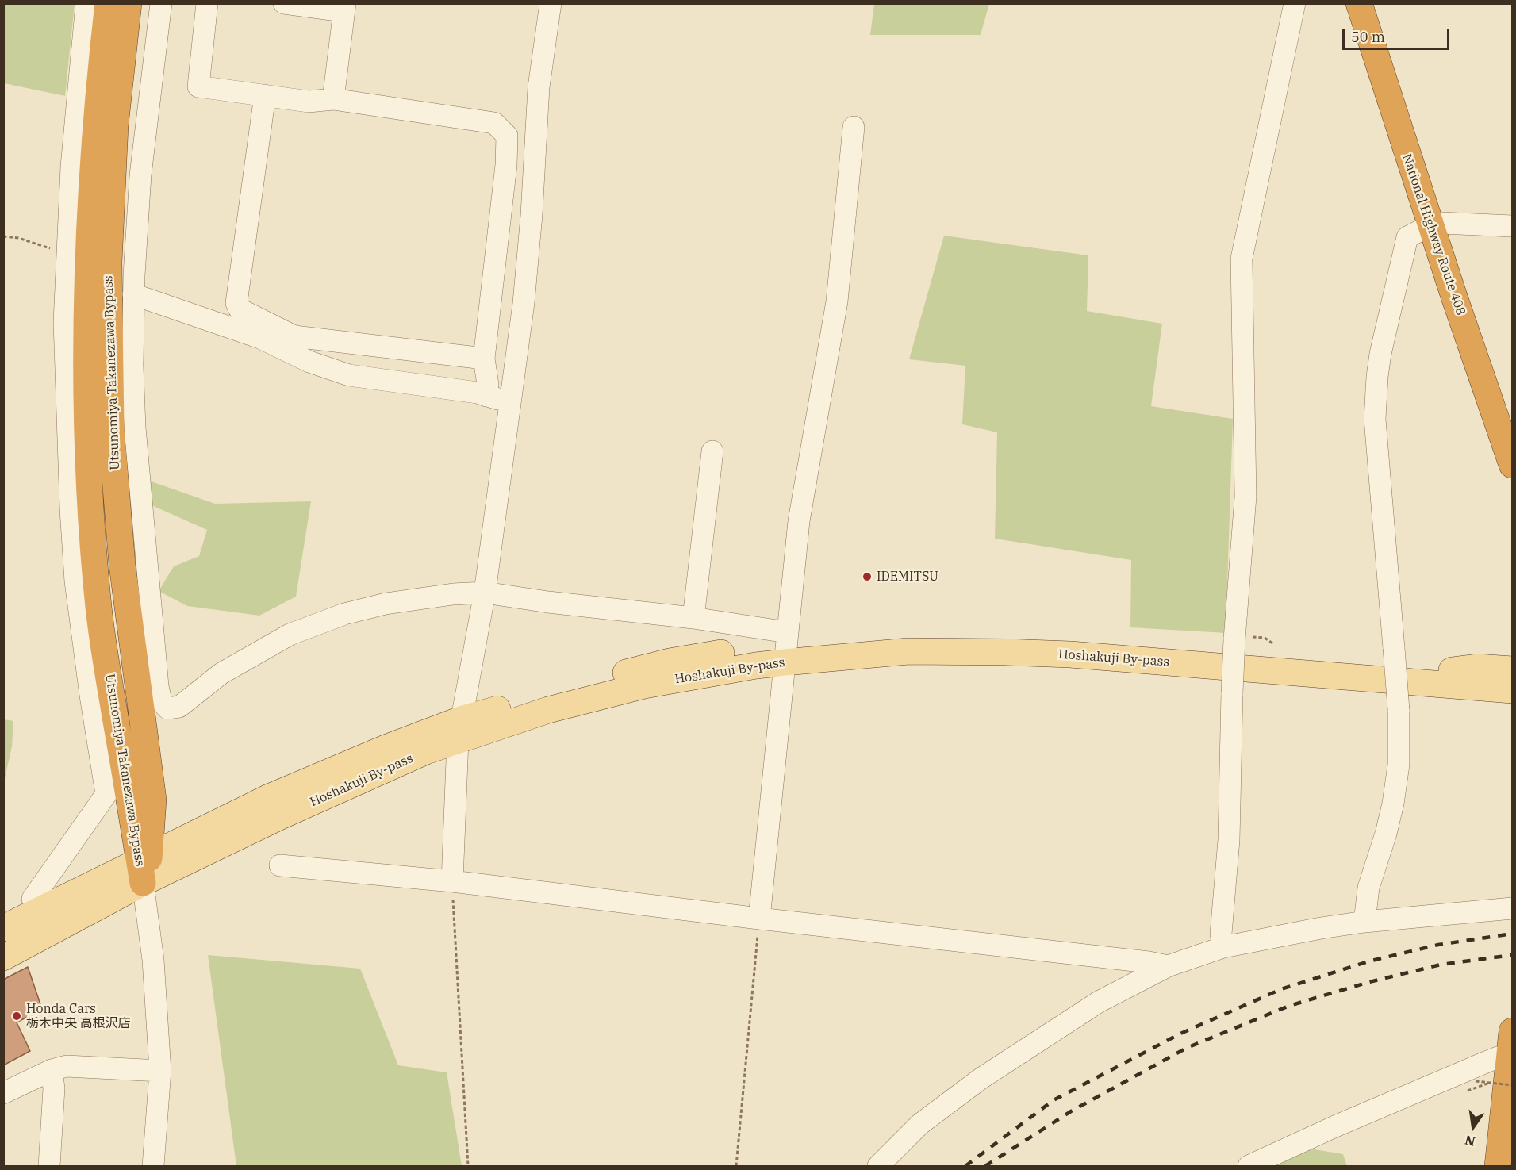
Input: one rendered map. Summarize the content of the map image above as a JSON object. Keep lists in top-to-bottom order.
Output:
{
  "streets": {
    "highway": ["National Highway Route 408", "Utsunomiya Takanezawa Bypass"],
    "main road": ["Hoshakuji By-pass"]
  },
  "crossings": [
    ["Utsunomiya Takanezawa Bypass", "Hoshakuji By-pass"]
  ],
  "places": ["IDEMITSU", "Honda Cars 栃木中央 高根沢店"],
  "scale_bar": "50 m",
  "north": "bottom"
}
